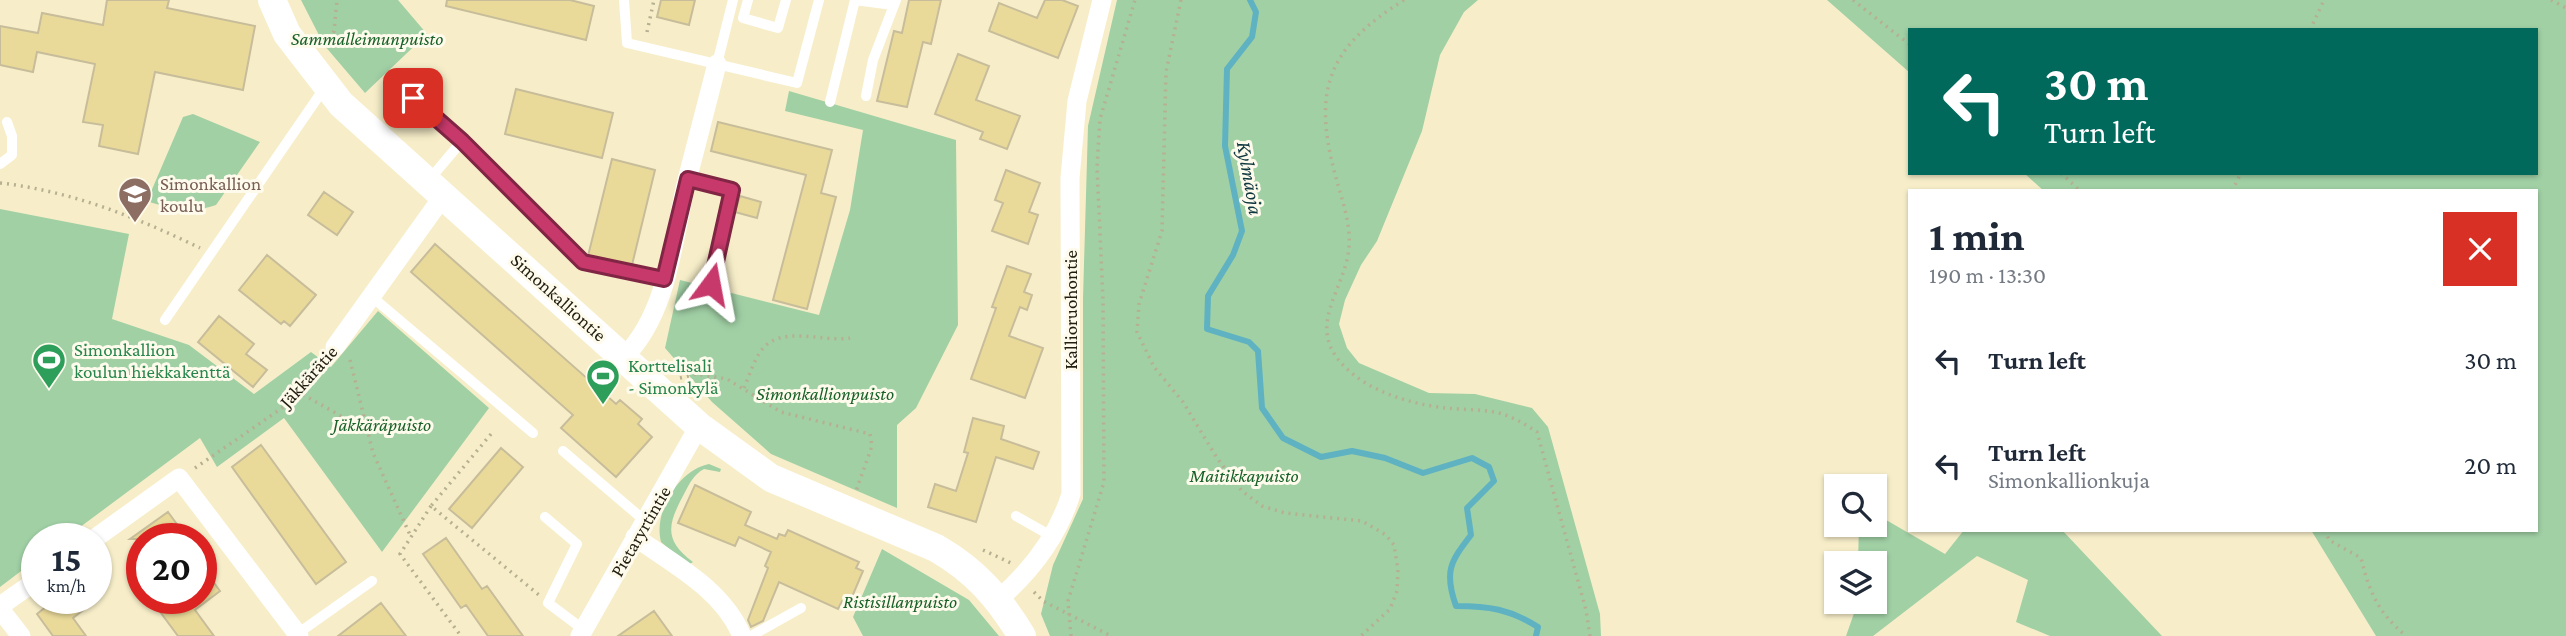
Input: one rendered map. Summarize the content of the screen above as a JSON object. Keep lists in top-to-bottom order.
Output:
{
  "streets": {
    "main road": ["Simonkalliontie"],
    "street": ["Kallioruohontie", "Jäkkärätie", "Pietaryrtintie"]
  },
  "crossings": [
    ["Simonkalliontie", "Kallioruohontie"],
    ["Simonkalliontie", "Jäkkärätie"],
    ["Simonkalliontie", "Pietaryrtintie"]
  ],
  "water": ["Kylmäoja"],
  "parks": [
    "Sammalleimunpuisto",
    "Simonkallionpuisto",
    "Jäkkäräpuisto",
    "Maitikkapuisto",
    "Ristisillanpuisto"
  ],
  "places": {
    "school or university": ["Simonkallion koulu"],
    "sports": ["Simonkallion koulun hiekkakenttä", "Korttelisali - Simonkylä"]
  },
  "page": {
    "turn": ["30 m", "Turn left"],
    "heading": ["1 min", "190 m · 13:30"],
    "list": [
      {
        "name": "Turn left",
        "value": "30 m"
      },
      {
        "name": "Turn left",
        "note": "Simonkallionkuja",
        "value": "20 m"
      }
    ],
    "speed": "15 km/h",
    "limit": "20"
  }
}
